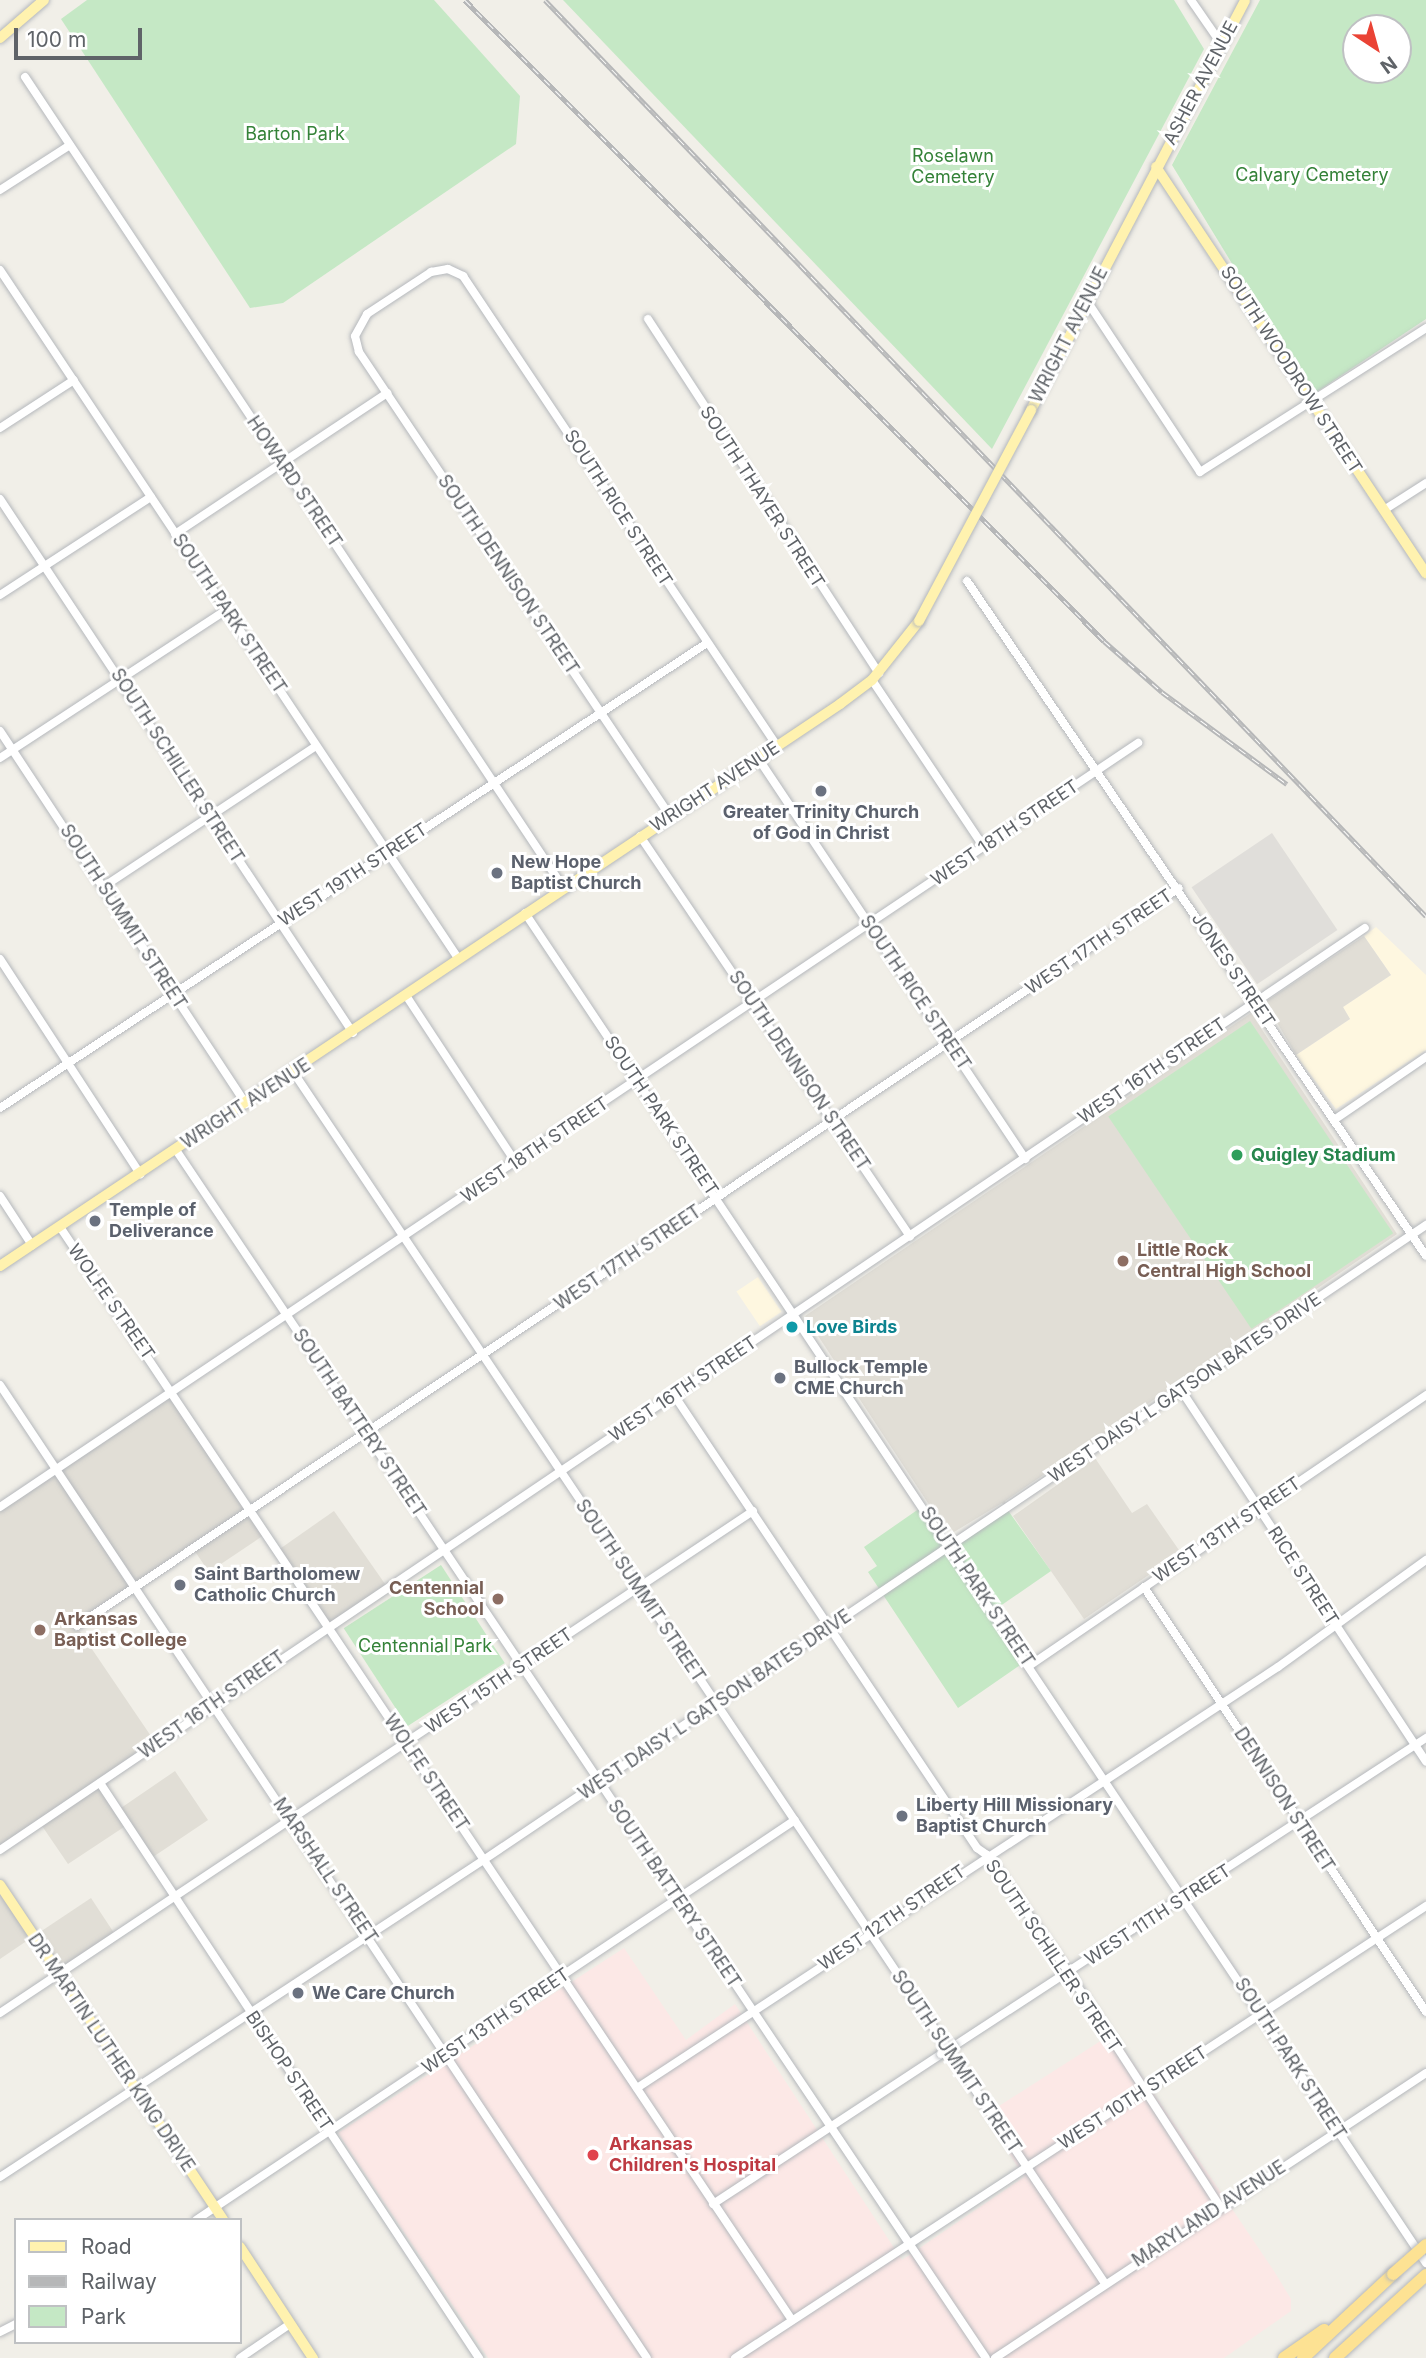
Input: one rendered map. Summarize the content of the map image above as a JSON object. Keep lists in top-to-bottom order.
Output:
{
  "streets": {
    "main road": [
      "ASHER AVENUE",
      "WRIGHT AVENUE",
      "SOUTH WOODROW STREET",
      "DR MARTIN LUTHER KING DRIVE"
    ],
    "street": [
      "HOWARD STREET",
      "SOUTH THAYER STREET",
      "SOUTH RICE STREET",
      "SOUTH DENNISON STREET",
      "SOUTH PARK STREET",
      "SOUTH SCHILLER STREET",
      "WEST 18TH STREET",
      "WEST 19TH STREET",
      "SOUTH SUMMIT STREET",
      "WEST 17TH STREET",
      "JONES STREET",
      "WEST 16TH STREET",
      "WOLFE STREET",
      "WEST DAISY L GATSON BATES DRIVE",
      "SOUTH BATTERY STREET",
      "WEST 13TH STREET",
      "RICE STREET",
      "WEST 15TH STREET",
      "DENNISON STREET",
      "MARSHALL STREET",
      "WEST 11TH STREET",
      "WEST 12TH STREET",
      "BISHOP STREET",
      "WEST 10TH STREET",
      "MARYLAND AVENUE"
    ]
  },
  "crossings": [
    ["ASHER AVENUE", "WRIGHT AVENUE"],
    ["ASHER AVENUE", "SOUTH WOODROW STREET"],
    ["WRIGHT AVENUE", "SOUTH WOODROW STREET"],
    ["WRIGHT AVENUE", "HOWARD STREET"],
    ["WRIGHT AVENUE", "SOUTH THAYER STREET"],
    ["WRIGHT AVENUE", "SOUTH RICE STREET"],
    ["WRIGHT AVENUE", "SOUTH DENNISON STREET"],
    ["WRIGHT AVENUE", "SOUTH PARK STREET"],
    ["WRIGHT AVENUE", "SOUTH SCHILLER STREET"],
    ["WRIGHT AVENUE", "SOUTH SUMMIT STREET"],
    ["WRIGHT AVENUE", "WOLFE STREET"],
    ["WRIGHT AVENUE", "SOUTH BATTERY STREET"],
    ["HOWARD STREET", "WEST 19TH STREET"],
    ["SOUTH THAYER STREET", "WEST 18TH STREET"],
    ["SOUTH RICE STREET", "SOUTH DENNISON STREET"],
    ["SOUTH RICE STREET", "WEST 18TH STREET"],
    ["SOUTH RICE STREET", "WEST 19TH STREET"],
    ["SOUTH RICE STREET", "WEST 17TH STREET"],
    ["SOUTH RICE STREET", "WEST 16TH STREET"],
    ["SOUTH DENNISON STREET", "WEST 18TH STREET"],
    ["SOUTH DENNISON STREET", "WEST 19TH STREET"],
    ["SOUTH DENNISON STREET", "WEST 17TH STREET"],
    ["SOUTH DENNISON STREET", "WEST 16TH STREET"],
    ["SOUTH PARK STREET", "WEST 18TH STREET"],
    ["SOUTH PARK STREET", "WEST 19TH STREET"],
    ["SOUTH PARK STREET", "WEST 17TH STREET"],
    ["SOUTH PARK STREET", "WEST 16TH STREET"],
    ["SOUTH PARK STREET", "WEST DAISY L GATSON BATES DRIVE"],
    ["SOUTH PARK STREET", "WEST 13TH STREET"],
    ["SOUTH PARK STREET", "WEST 11TH STREET"],
    ["SOUTH PARK STREET", "WEST 12TH STREET"],
    ["SOUTH PARK STREET", "WEST 10TH STREET"],
    ["SOUTH PARK STREET", "MARYLAND AVENUE"],
    ["SOUTH SCHILLER STREET", "WEST 19TH STREET"],
    ["SOUTH SCHILLER STREET", "WEST 16TH STREET"],
    ["SOUTH SCHILLER STREET", "WEST DAISY L GATSON BATES DRIVE"],
    ["SOUTH SCHILLER STREET", "WEST 15TH STREET"],
    ["SOUTH SCHILLER STREET", "WEST 11TH STREET"],
    ["SOUTH SCHILLER STREET", "WEST 12TH STREET"],
    ["SOUTH SCHILLER STREET", "WEST 10TH STREET"],
    ["SOUTH SCHILLER STREET", "MARYLAND AVENUE"],
    ["WEST 18TH STREET", "SOUTH SUMMIT STREET"],
    ["WEST 18TH STREET", "JONES STREET"],
    ["WEST 18TH STREET", "WOLFE STREET"],
    ["WEST 18TH STREET", "SOUTH BATTERY STREET"],
    ["WEST 18TH STREET", "MARSHALL STREET"],
    ["WEST 19TH STREET", "SOUTH SUMMIT STREET"],
    ["SOUTH SUMMIT STREET", "WEST 17TH STREET"],
    ["SOUTH SUMMIT STREET", "WEST 16TH STREET"],
    ["SOUTH SUMMIT STREET", "WEST DAISY L GATSON BATES DRIVE"],
    ["SOUTH SUMMIT STREET", "WEST 13TH STREET"],
    ["SOUTH SUMMIT STREET", "WEST 15TH STREET"],
    ["SOUTH SUMMIT STREET", "WEST 12TH STREET"],
    ["SOUTH SUMMIT STREET", "WEST 10TH STREET"],
    ["SOUTH SUMMIT STREET", "MARYLAND AVENUE"],
    ["WEST 17TH STREET", "JONES STREET"],
    ["WEST 17TH STREET", "WOLFE STREET"],
    ["WEST 17TH STREET", "SOUTH BATTERY STREET"],
    ["WEST 17TH STREET", "MARSHALL STREET"],
    ["JONES STREET", "WEST 16TH STREET"],
    ["JONES STREET", "WEST DAISY L GATSON BATES DRIVE"],
    ["WEST 16TH STREET", "WOLFE STREET"],
    ["WEST 16TH STREET", "SOUTH BATTERY STREET"],
    ["WEST 16TH STREET", "MARSHALL STREET"],
    ["WEST 16TH STREET", "BISHOP STREET"],
    ["WOLFE STREET", "WEST DAISY L GATSON BATES DRIVE"],
    ["WOLFE STREET", "WEST 13TH STREET"],
    ["WOLFE STREET", "WEST 15TH STREET"],
    ["WOLFE STREET", "WEST 11TH STREET"],
    ["WOLFE STREET", "WEST 12TH STREET"],
    ["WOLFE STREET", "WEST 10TH STREET"],
    ["WEST DAISY L GATSON BATES DRIVE", "SOUTH BATTERY STREET"],
    ["WEST DAISY L GATSON BATES DRIVE", "RICE STREET"],
    ["WEST DAISY L GATSON BATES DRIVE", "MARSHALL STREET"],
    ["WEST DAISY L GATSON BATES DRIVE", "DR MARTIN LUTHER KING DRIVE"],
    ["WEST DAISY L GATSON BATES DRIVE", "BISHOP STREET"],
    ["SOUTH BATTERY STREET", "WEST 13TH STREET"],
    ["SOUTH BATTERY STREET", "WEST 15TH STREET"],
    ["SOUTH BATTERY STREET", "WEST 11TH STREET"],
    ["SOUTH BATTERY STREET", "WEST 12TH STREET"],
    ["SOUTH BATTERY STREET", "WEST 10TH STREET"],
    ["WEST 13TH STREET", "RICE STREET"],
    ["WEST 13TH STREET", "DENNISON STREET"],
    ["WEST 13TH STREET", "MARSHALL STREET"],
    ["WEST 13TH STREET", "DR MARTIN LUTHER KING DRIVE"],
    ["WEST 13TH STREET", "BISHOP STREET"],
    ["RICE STREET", "WEST 11TH STREET"],
    ["RICE STREET", "WEST 12TH STREET"],
    ["WEST 15TH STREET", "MARSHALL STREET"],
    ["WEST 15TH STREET", "DR MARTIN LUTHER KING DRIVE"],
    ["WEST 15TH STREET", "BISHOP STREET"],
    ["DENNISON STREET", "WEST 11TH STREET"],
    ["DENNISON STREET", "WEST 12TH STREET"],
    ["DENNISON STREET", "WEST 10TH STREET"]
  ],
  "parks": [
    "Barton Park",
    "Roselawn Cemetery",
    "Calvary Cemetery",
    "Centennial Park"
  ],
  "places": [
    "Greater Trinity Church of God in Christ",
    "New Hope Baptist Church",
    "Quigley Stadium",
    "Temple of Deliverance",
    "Little Rock Central High School",
    "Love Birds",
    "Bullock Temple CME Church",
    "Saint Bartholomew Catholic Church",
    "Centennial School",
    "Arkansas Baptist College",
    "Liberty Hill Missionary Baptist Church",
    "We Care Church",
    "Arkansas Children's Hospital"
  ],
  "legend": ["Road", "Railway", "Park"],
  "scale_bar": "100 m",
  "north": "bottom right"
}
